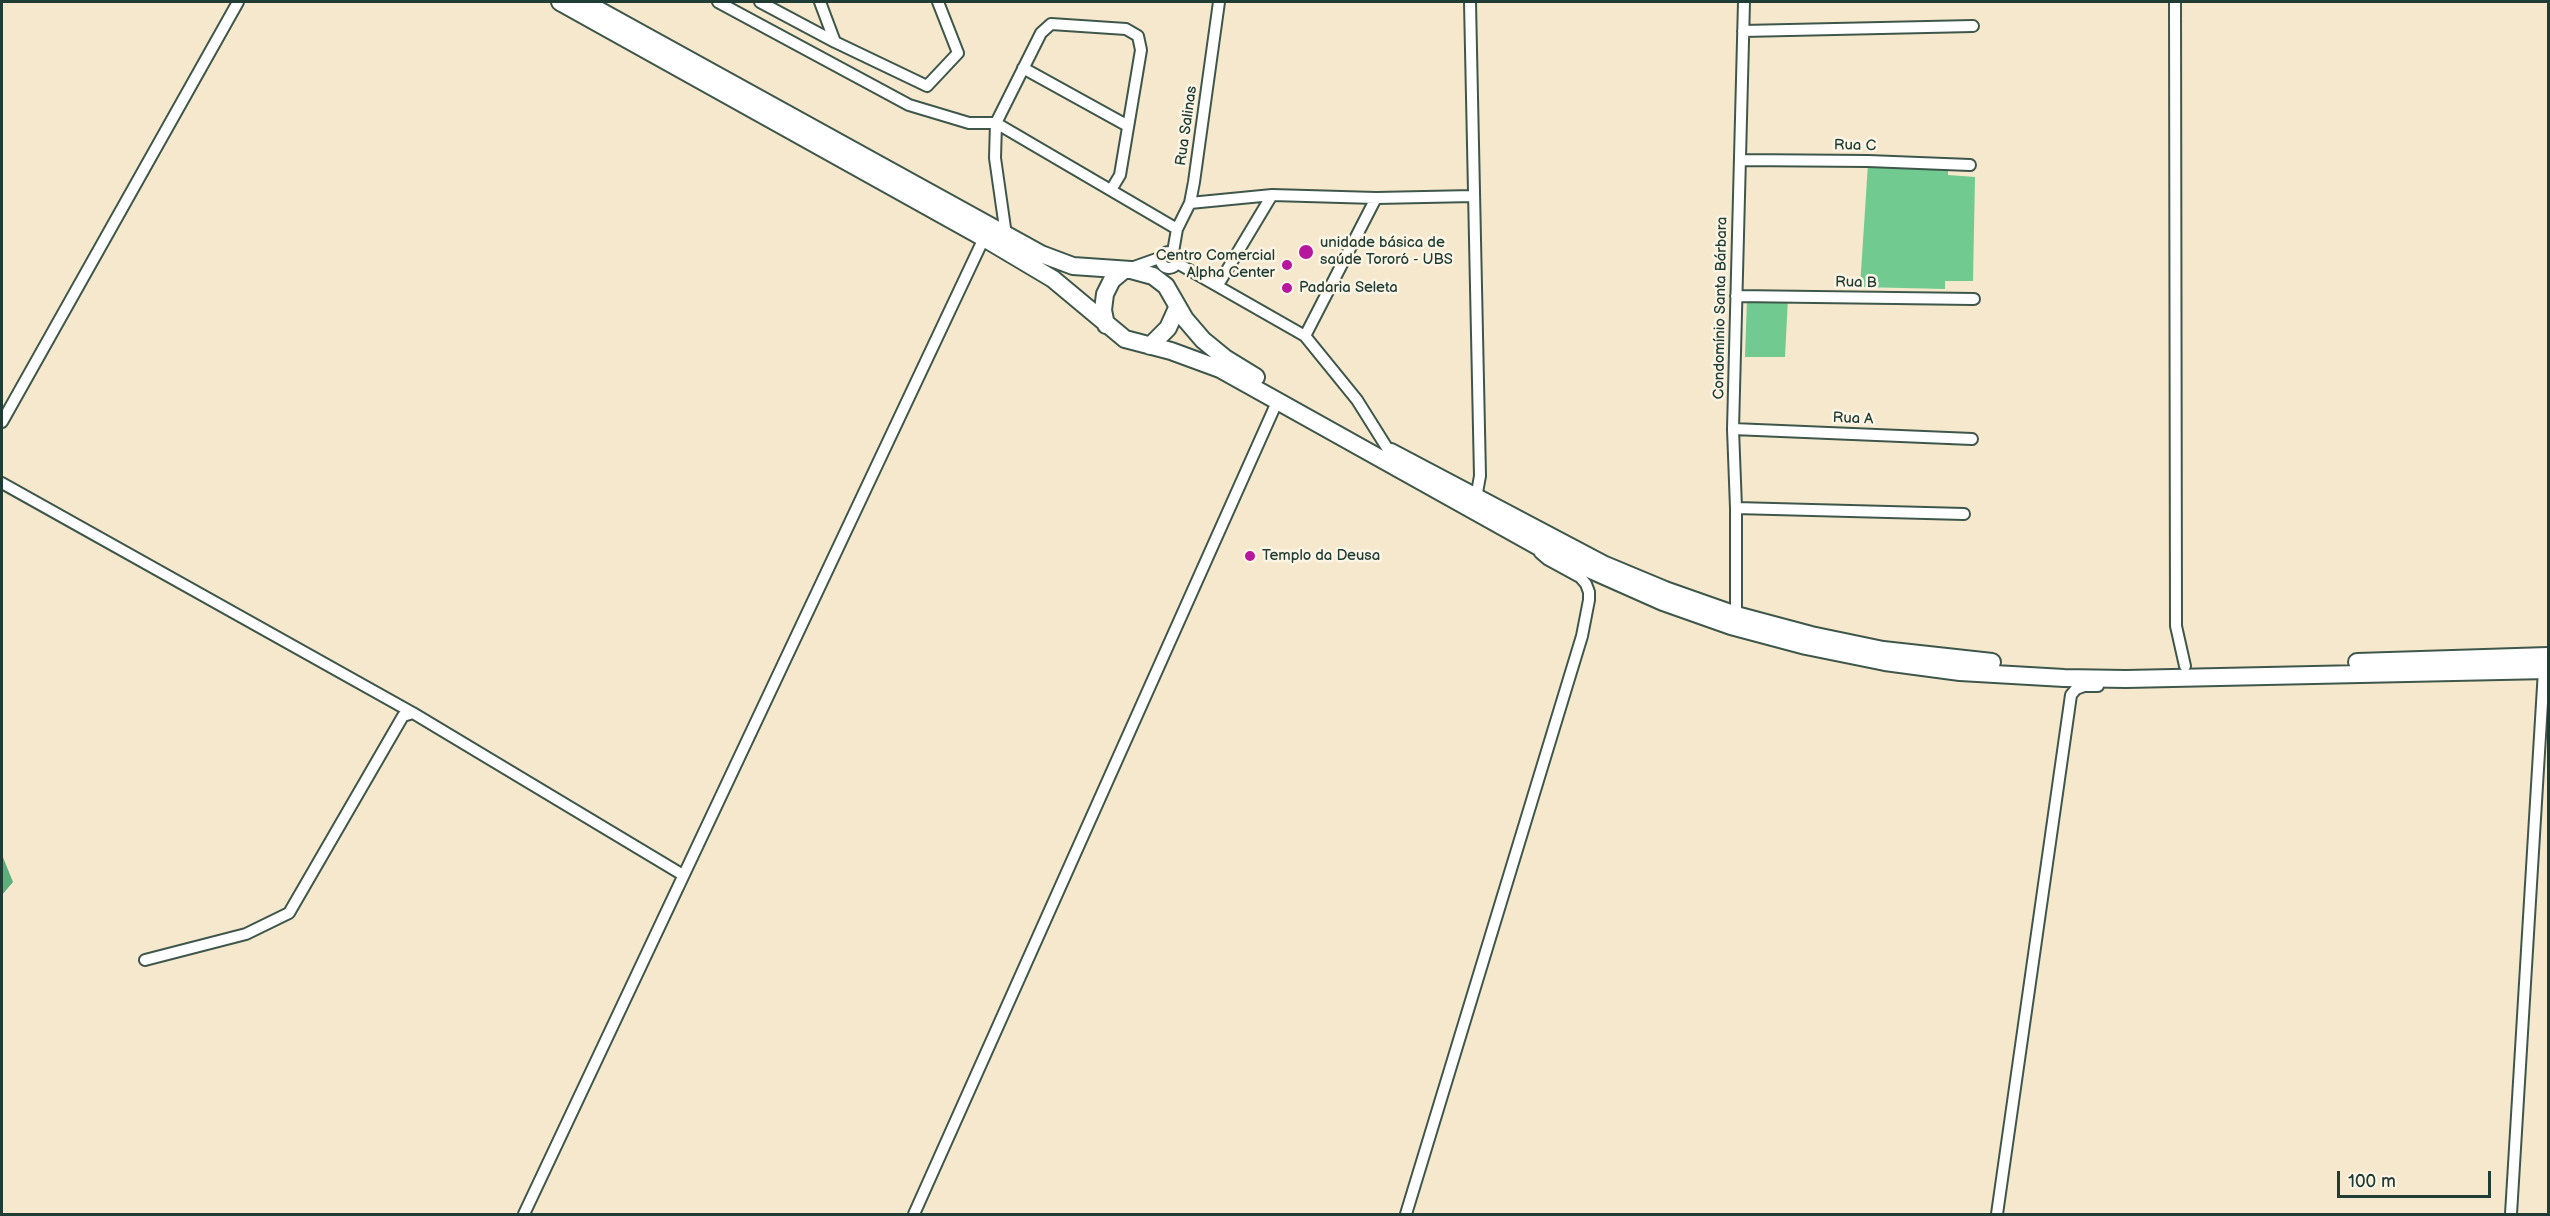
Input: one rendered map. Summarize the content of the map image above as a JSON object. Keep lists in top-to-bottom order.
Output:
{
  "streets": {
    "street": [
      "Rua Salinas",
      "Rua C",
      "Rua B",
      "Condomínio Santa Bárbara",
      "Rua A"
    ]
  },
  "crossings": [
    ["Rua C", "Condomínio Santa Bárbara"],
    ["Rua B", "Condomínio Santa Bárbara"],
    ["Condomínio Santa Bárbara", "Rua A"]
  ],
  "places": [
    "unidade básica de saúde Tororó - UBS",
    "Centro Comercial Alpha Center",
    "Padaria Seleta",
    "Templo da Deusa"
  ],
  "scale_bar": "100 m"
}
